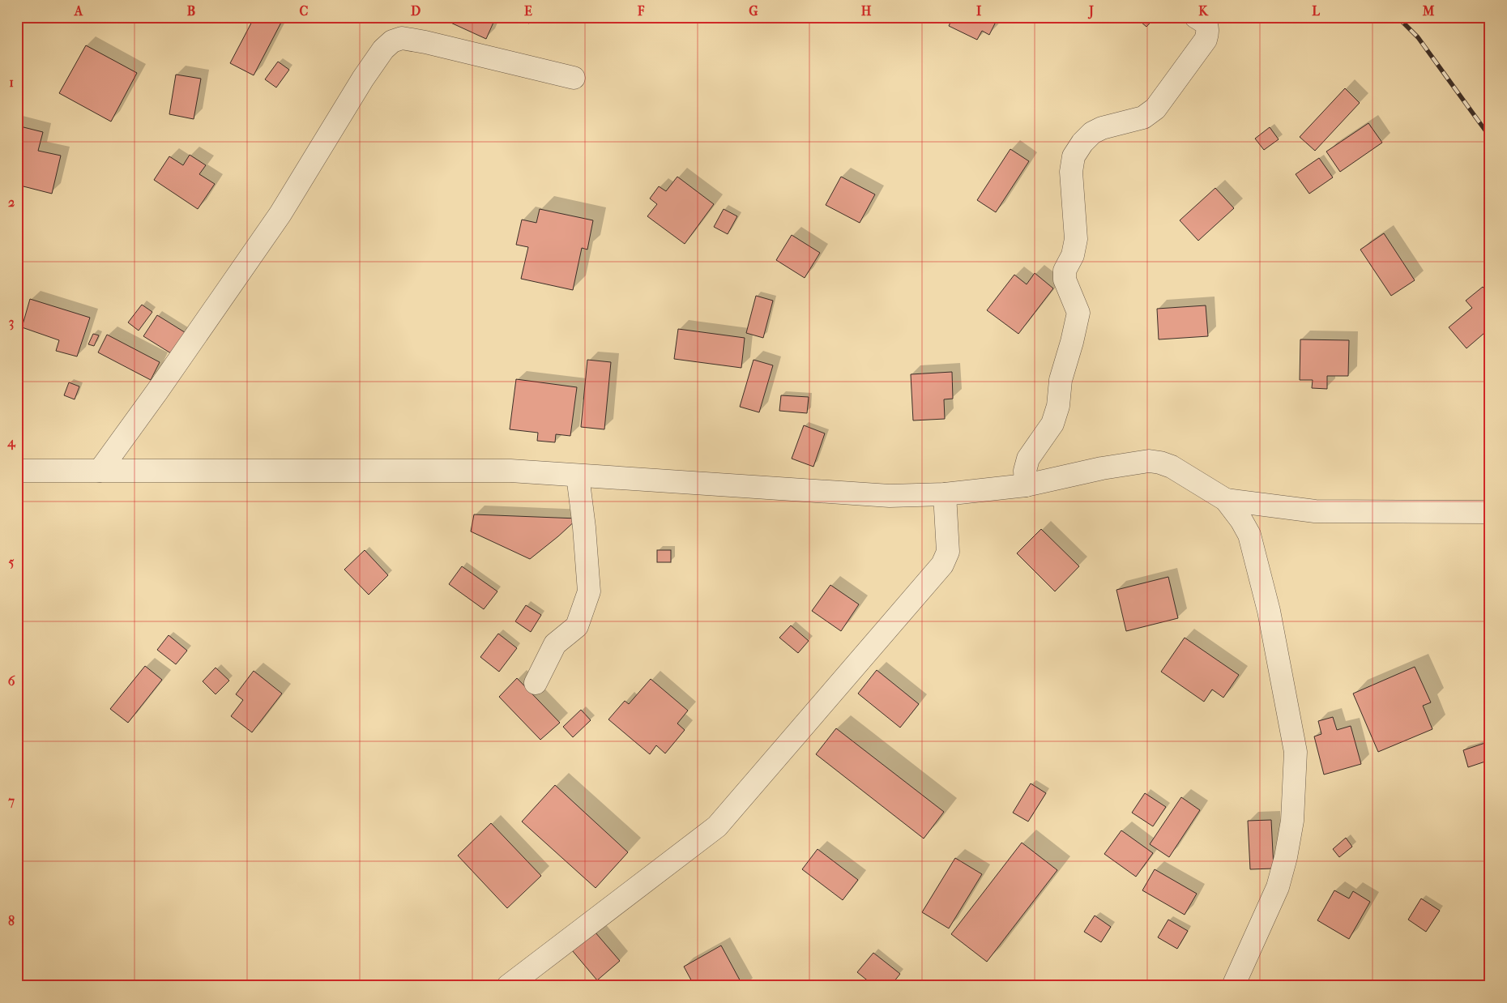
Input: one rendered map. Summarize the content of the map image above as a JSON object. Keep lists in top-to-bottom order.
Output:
{
  "grid": {
    "columns": [
      "A",
      "B",
      "C",
      "D",
      "E",
      "F",
      "G",
      "H",
      "I",
      "J",
      "K",
      "L",
      "M"
    ],
    "rows": [
      "1",
      "2",
      "3",
      "4",
      "5",
      "6",
      "7",
      "8"
    ]
  }
}
